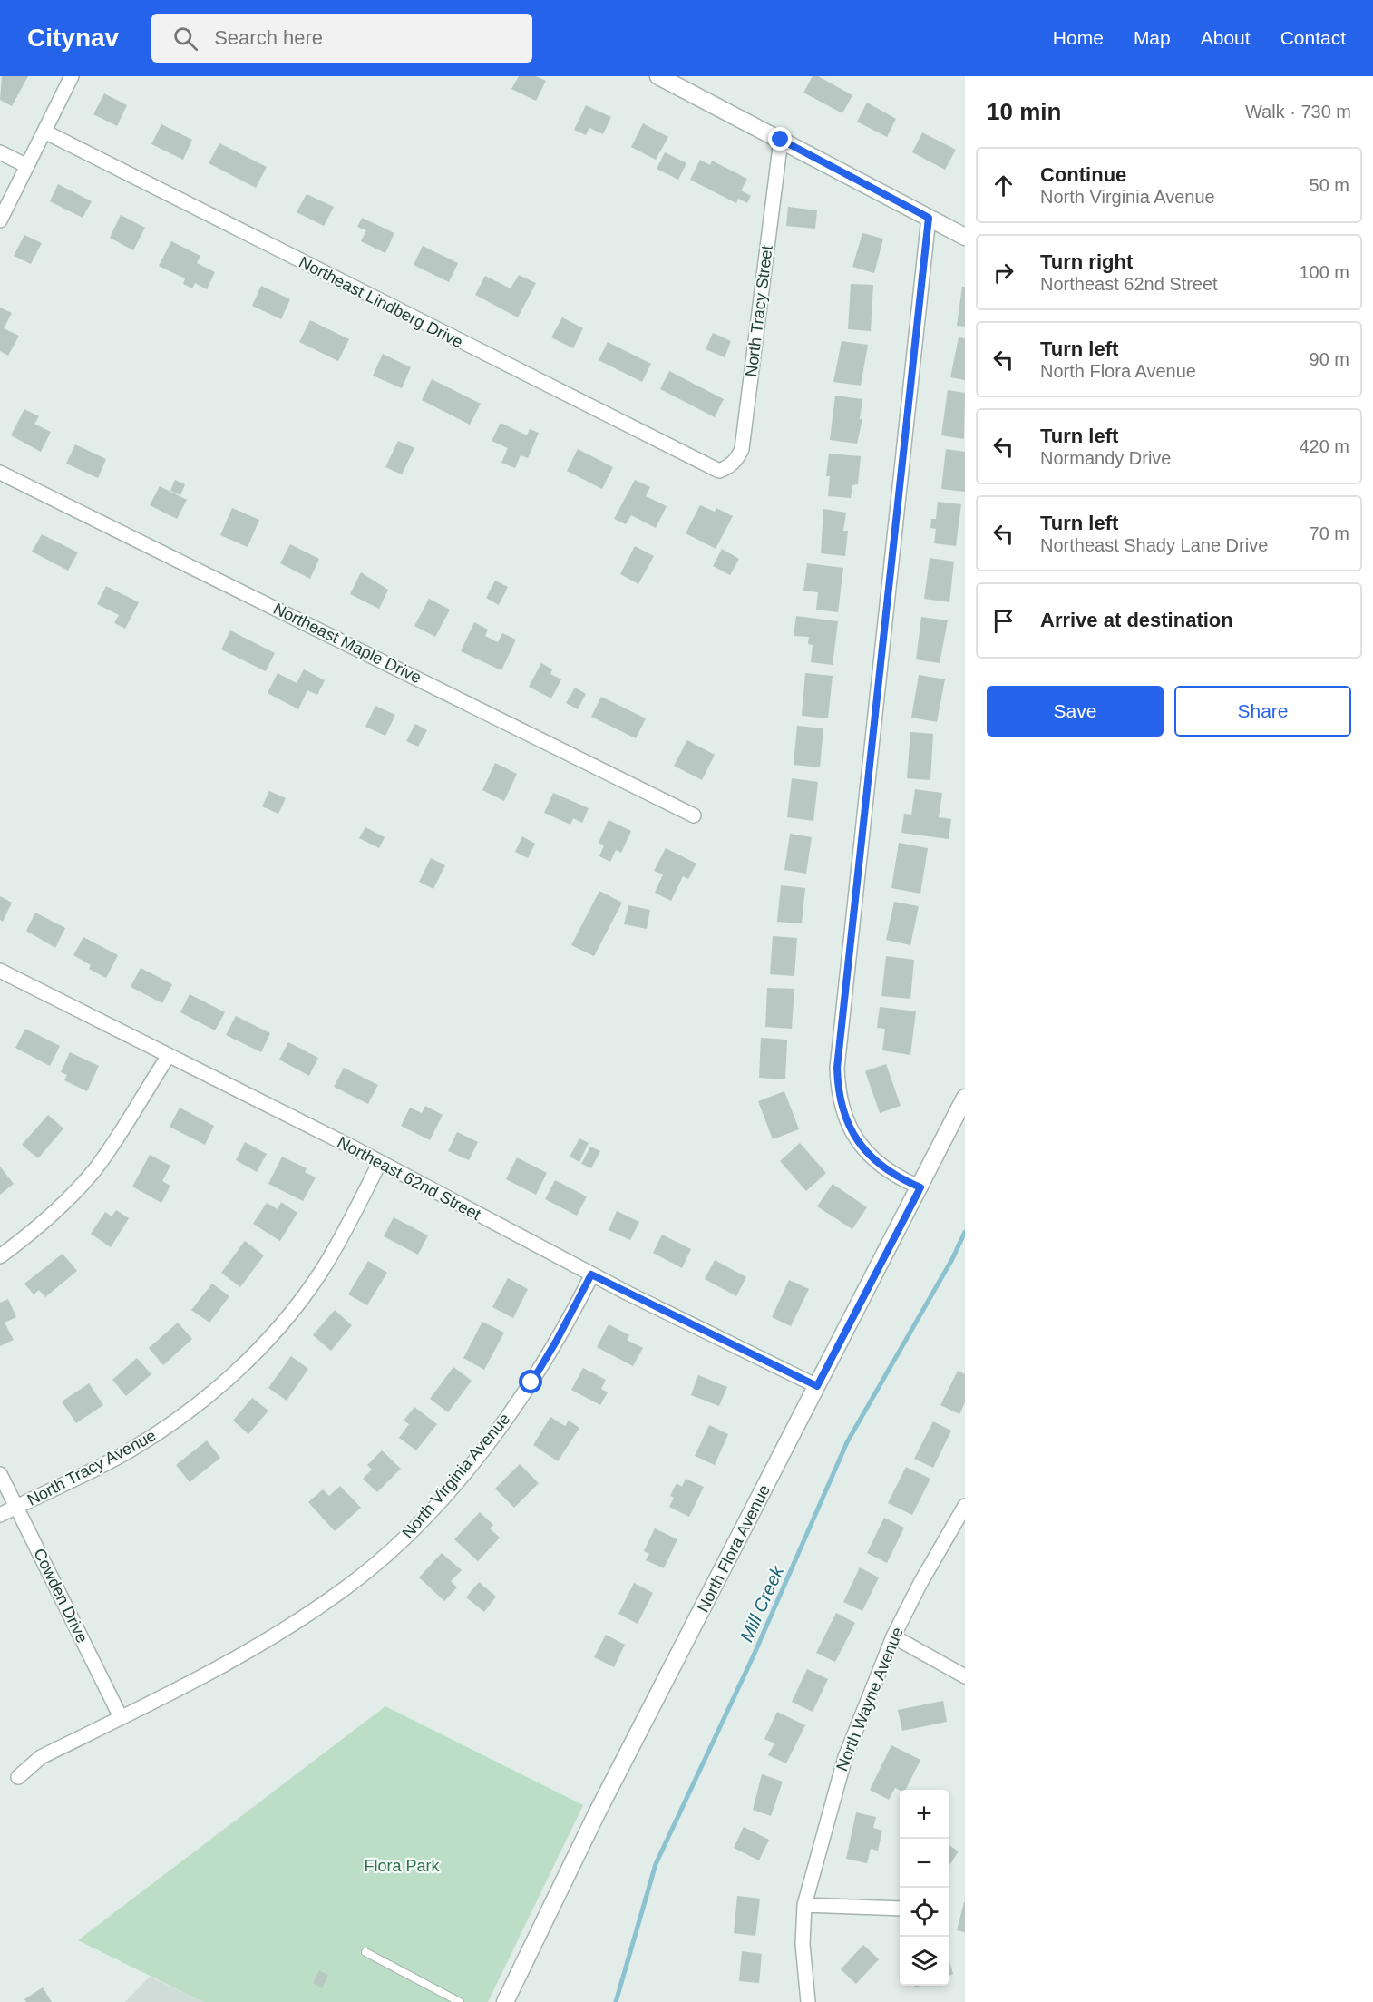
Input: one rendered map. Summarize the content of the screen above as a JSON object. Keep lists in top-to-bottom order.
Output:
{
  "streets": {
    "street": [
      "Northeast Lindberg Drive",
      "North Tracy Street",
      "Northeast Maple Drive",
      "Northeast 62nd Street",
      "North Tracy Avenue",
      "North Virginia Avenue",
      "North Flora Avenue",
      "Cowden Drive",
      "North Wayne Avenue"
    ]
  },
  "crossings": [
    ["Northeast Lindberg Drive", "North Tracy Street"],
    ["Northeast 62nd Street", "North Tracy Avenue"],
    ["Northeast 62nd Street", "North Virginia Avenue"],
    ["Northeast 62nd Street", "North Flora Avenue"],
    ["North Tracy Avenue", "Cowden Drive"],
    ["North Virginia Avenue", "Cowden Drive"]
  ],
  "water": ["Mill Creek"],
  "parks": ["Flora Park"],
  "page": {
    "header": "Citynav",
    "search": "Search here",
    "nav": [
      "Home",
      "Map",
      "About",
      "Contact"
    ],
    "heading": ["10 min", "Walk · 730 m"],
    "list": [
      ["Continue", "North Virginia Avenue", "50 m"],
      ["Turn right", "Northeast 62nd Street", "100 m"],
      ["Turn left", "North Flora Avenue", "90 m"],
      ["Turn left", "Normandy Drive", "420 m"],
      ["Turn left", "Northeast Shady Lane Drive", "70 m"],
      "Arrive at destination"
    ],
    "buttons": ["Save", "Share"],
    "map_buttons": ["+", "−"]
  }
}
